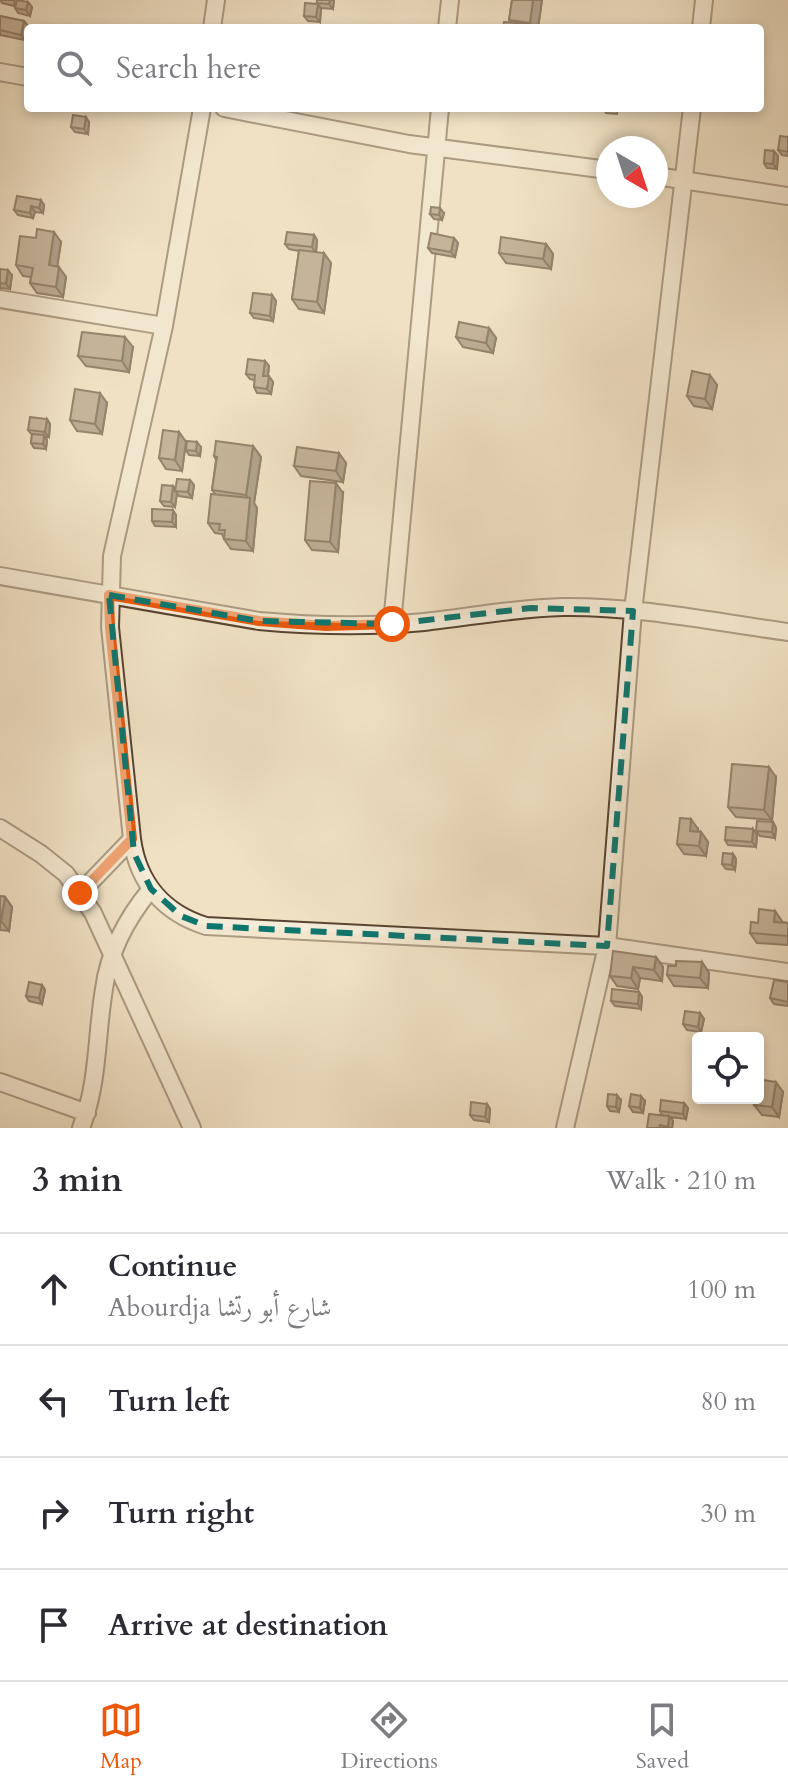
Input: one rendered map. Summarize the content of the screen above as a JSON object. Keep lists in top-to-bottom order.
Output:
{
  "north": "bottom right",
  "page": {
    "search": "Search here",
    "heading": ["3 min", "Walk · 210 m"],
    "list": [
      ["Continue", "Abourdja شارع أبو رتشا", "100 m"],
      ["Turn left", "80 m"],
      ["Turn right", "30 m"],
      "Arrive at destination"
    ],
    "nav": ["Map", "Directions", "Saved"]
  }
}
